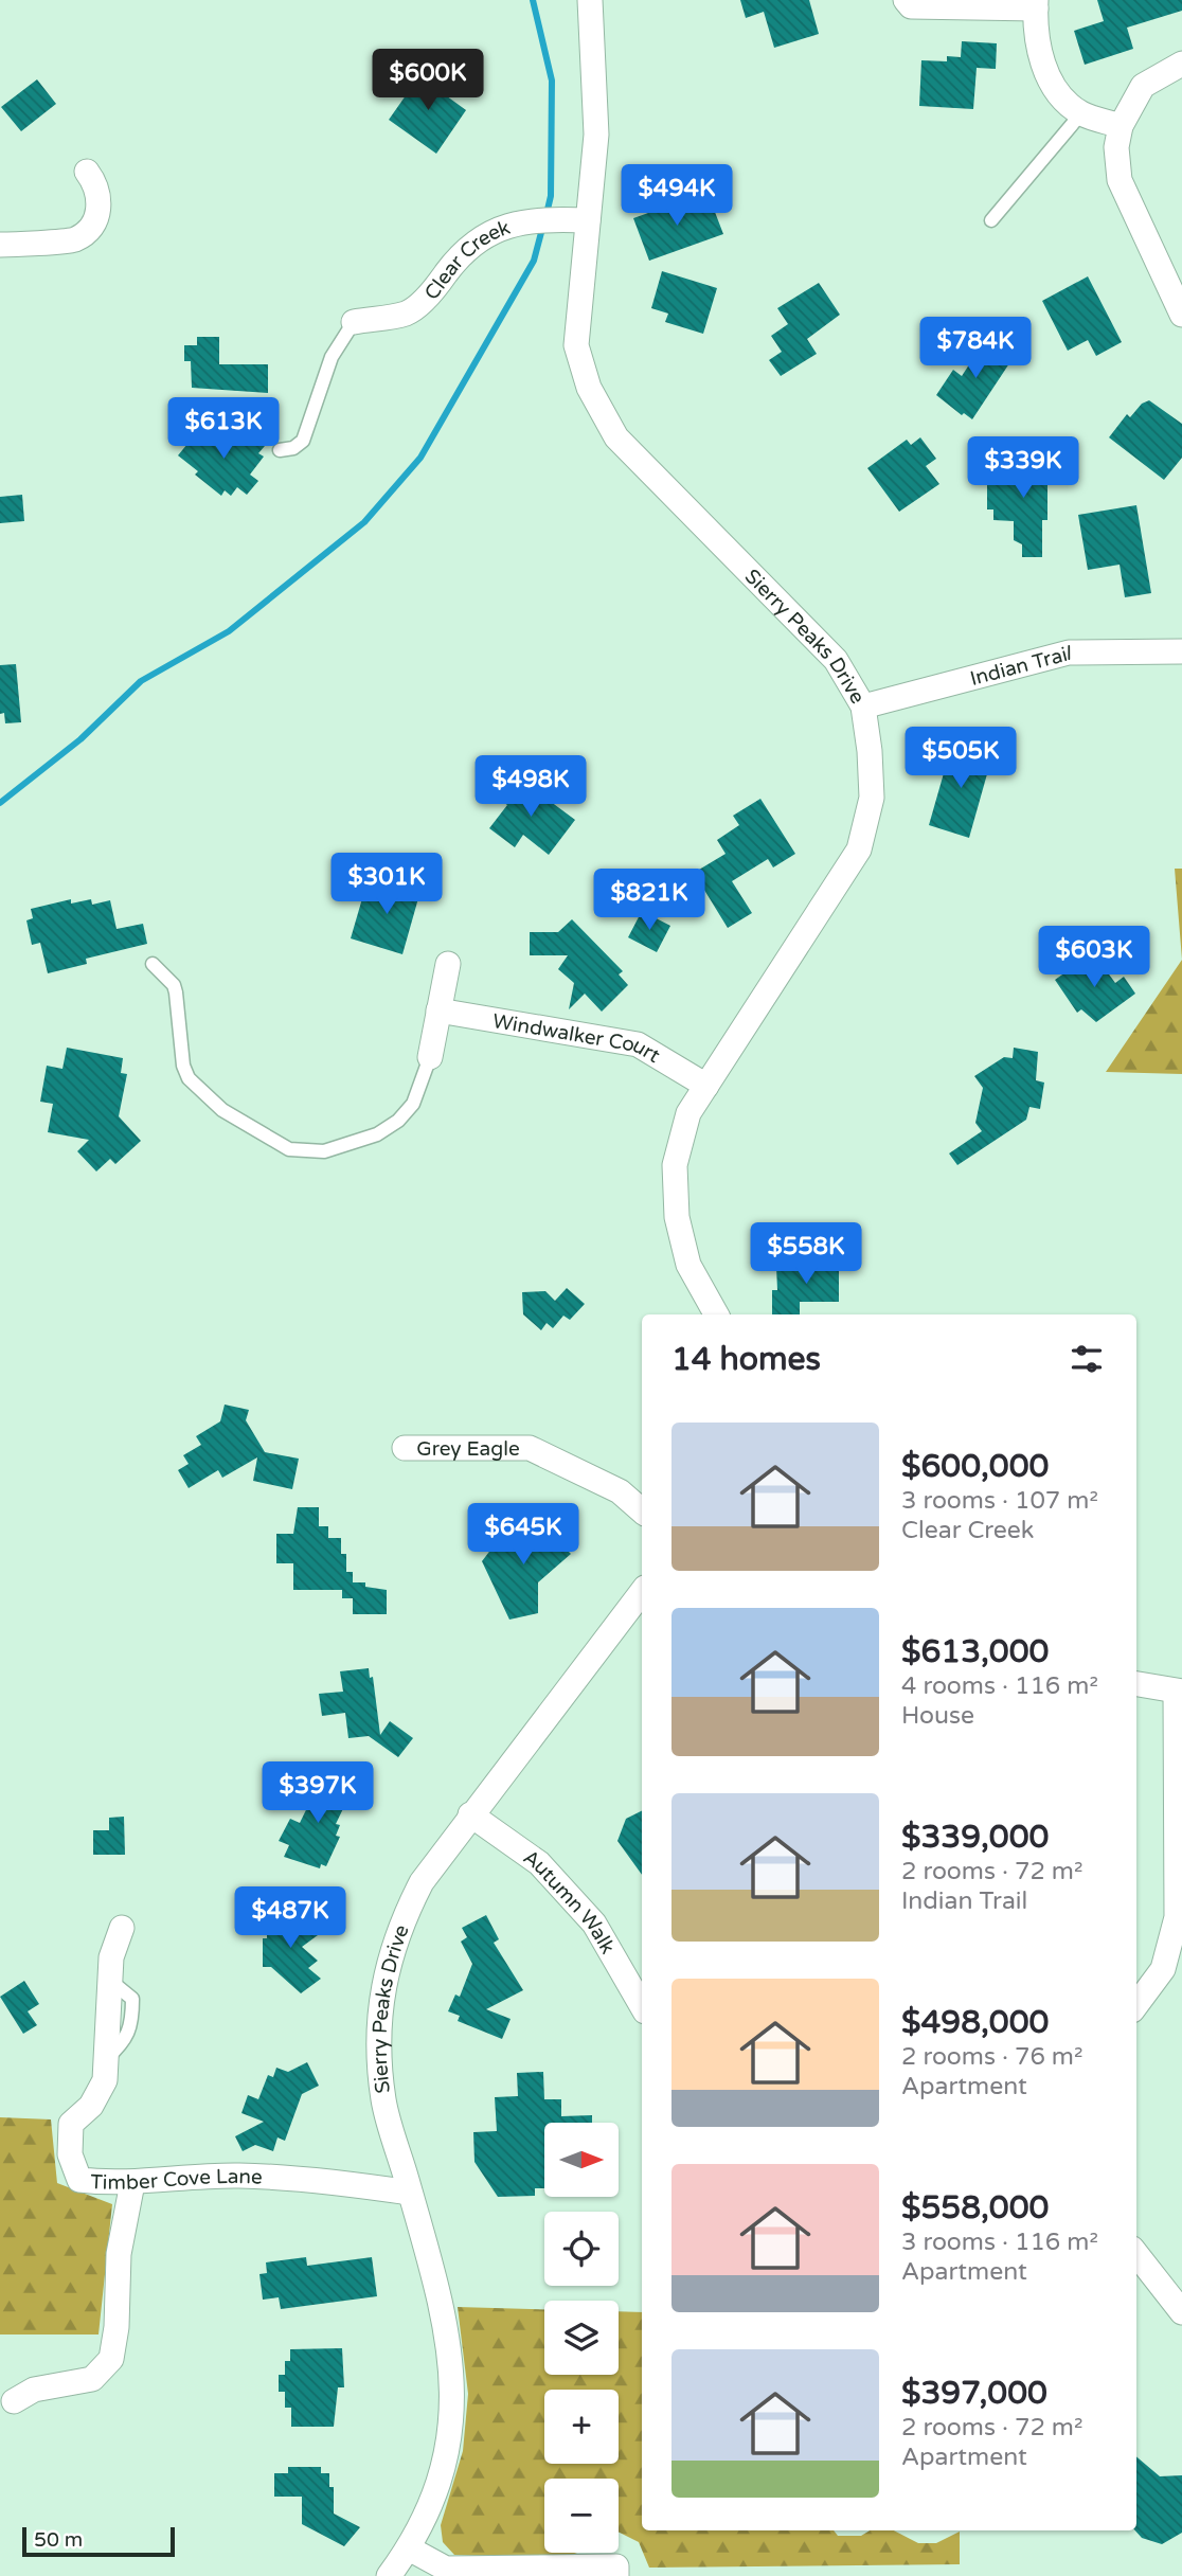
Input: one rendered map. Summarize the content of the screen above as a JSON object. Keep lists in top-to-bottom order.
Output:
{
  "streets": {
    "street": [
      "Clear Creek",
      "Sierry Peaks Drive",
      "Indian Trail",
      "Windwalker Court",
      "Grey Eagle",
      "Autumn Walk",
      "Timber Cove Lane"
    ]
  },
  "crossings": [
    ["Clear Creek", "Sierry Peaks Drive"],
    ["Sierry Peaks Drive", "Indian Trail"],
    ["Sierry Peaks Drive", "Windwalker Court"],
    ["Sierry Peaks Drive", "Autumn Walk"],
    ["Sierry Peaks Drive", "Timber Cove Lane"]
  ],
  "scale_bar": "50 m",
  "north": "right",
  "page": {
    "price": [
      "$600K",
      "$494K",
      "$784K",
      "$613K",
      "$339K",
      "$505K",
      "$498K",
      "$301K",
      "$821K",
      "$603K",
      "$558K",
      "$645K",
      "$397K",
      "$487K"
    ],
    "heading": "14 homes",
    "list": [
      {
        "name": "$600,000",
        "note": "3 rooms · 107 m² · Clear Creek"
      },
      {
        "name": "$613,000",
        "note": "4 rooms · 116 m² · House"
      },
      {
        "name": "$339,000",
        "note": "2 rooms · 72 m² · Indian Trail"
      },
      {
        "name": "$498,000",
        "note": "2 rooms · 76 m² · Apartment"
      },
      {
        "name": "$558,000",
        "note": "3 rooms · 116 m² · Apartment"
      },
      {
        "name": "$397,000",
        "note": "2 rooms · 72 m² · Apartment"
      }
    ],
    "map_buttons": ["+", "−"],
    "scale": "50 m"
  }
}
